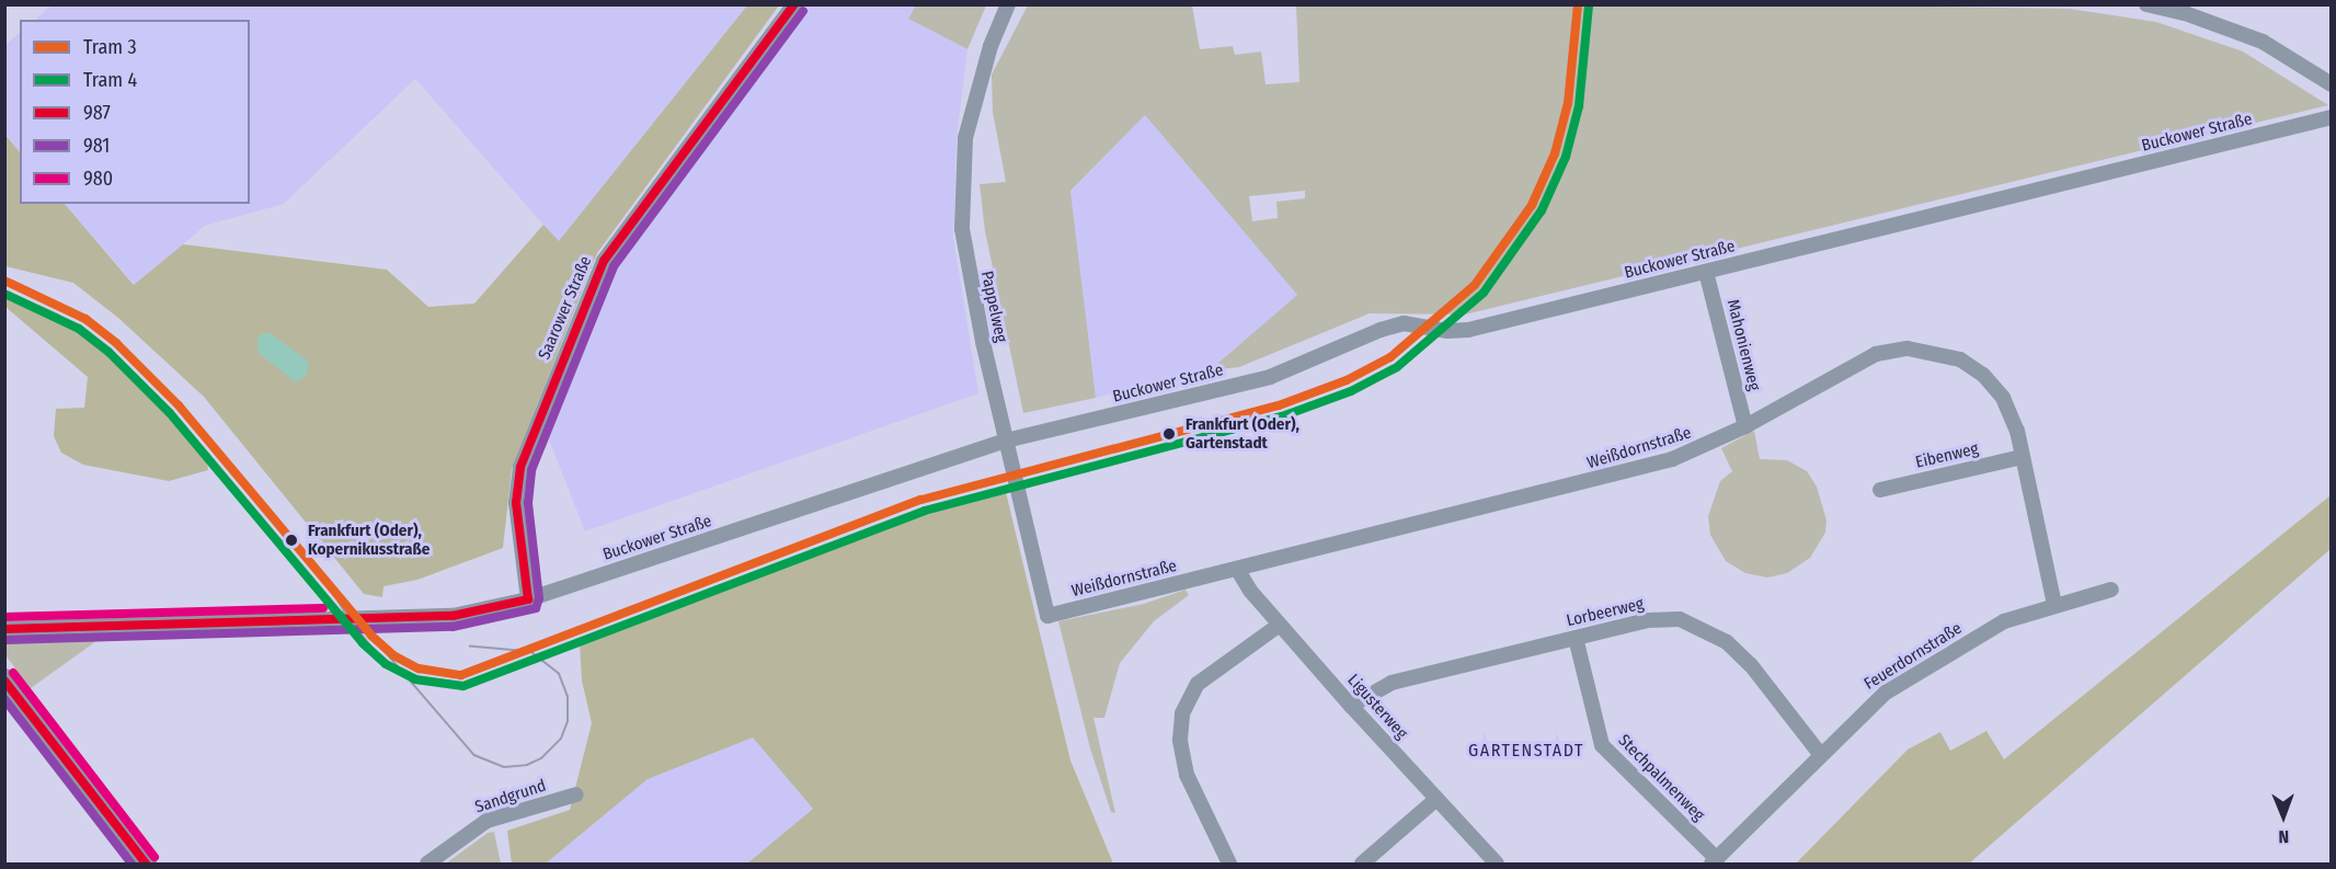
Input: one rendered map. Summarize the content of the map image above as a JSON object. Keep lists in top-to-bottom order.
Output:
{
  "streets": {
    "street": [
      "Buckower Straße",
      "Pappelweg",
      "Saarower Straße",
      "Mahonienweg",
      "Weißdornstraße",
      "Eibenweg",
      "Lorbeerweg",
      "Feuerdornstraße",
      "Ligusterweg",
      "Stechpalmenweg",
      "Sandgrund"
    ]
  },
  "crossings": [
    ["Buckower Straße", "Pappelweg"],
    ["Buckower Straße", "Saarower Straße"],
    ["Buckower Straße", "Mahonienweg"],
    ["Pappelweg", "Weißdornstraße"],
    ["Mahonienweg", "Weißdornstraße"],
    ["Weißdornstraße", "Eibenweg"],
    ["Weißdornstraße", "Feuerdornstraße"],
    ["Weißdornstraße", "Ligusterweg"],
    ["Lorbeerweg", "Feuerdornstraße"],
    ["Lorbeerweg", "Ligusterweg"],
    ["Lorbeerweg", "Stechpalmenweg"],
    ["Feuerdornstraße", "Stechpalmenweg"]
  ],
  "districts": ["GARTENSTADT"],
  "places": ["Frankfurt (Oder), Gartenstadt", "Frankfurt (Oder), Kopernikusstraße"],
  "lines": [
    "tram line 3",
    "transit line 987",
    "tram line 4",
    "transit line 981",
    "transit line 980"
  ],
  "legend": [
    "Tram 3",
    "Tram 4",
    "987",
    "981",
    "980"
  ],
  "north": "bottom"
}
